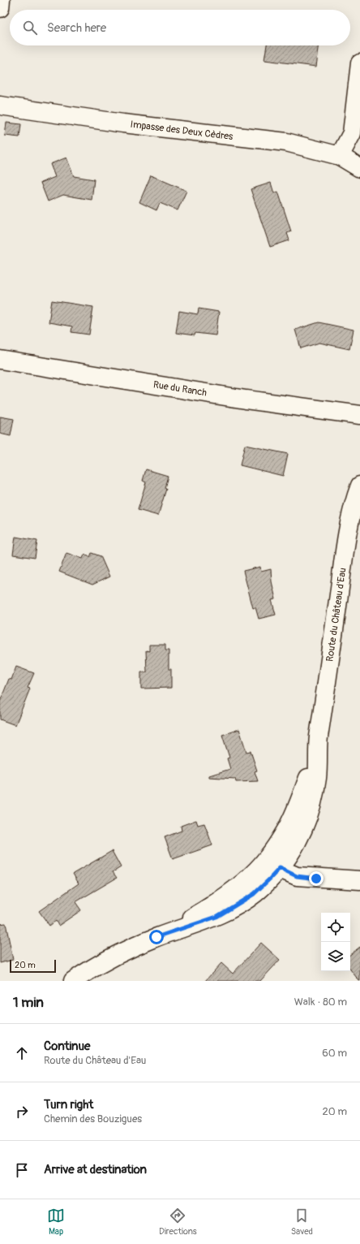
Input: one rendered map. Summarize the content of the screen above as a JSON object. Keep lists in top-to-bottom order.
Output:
{
  "streets": {
    "street": ["Impasse des Deux Cèdres", "Rue du Ranch", "Route du Château d'Eau"]
  },
  "scale_bar": "20 m",
  "page": {
    "search": "Search here",
    "scale": "20 m",
    "heading": ["1 min", "Walk · 80 m"],
    "list": [
      ["Continue", "Route du Château d'Eau", "60 m"],
      ["Turn right", "Chemin des Bouzigues", "20 m"],
      "Arrive at destination"
    ],
    "nav": ["Map", "Directions", "Saved"]
  }
}
